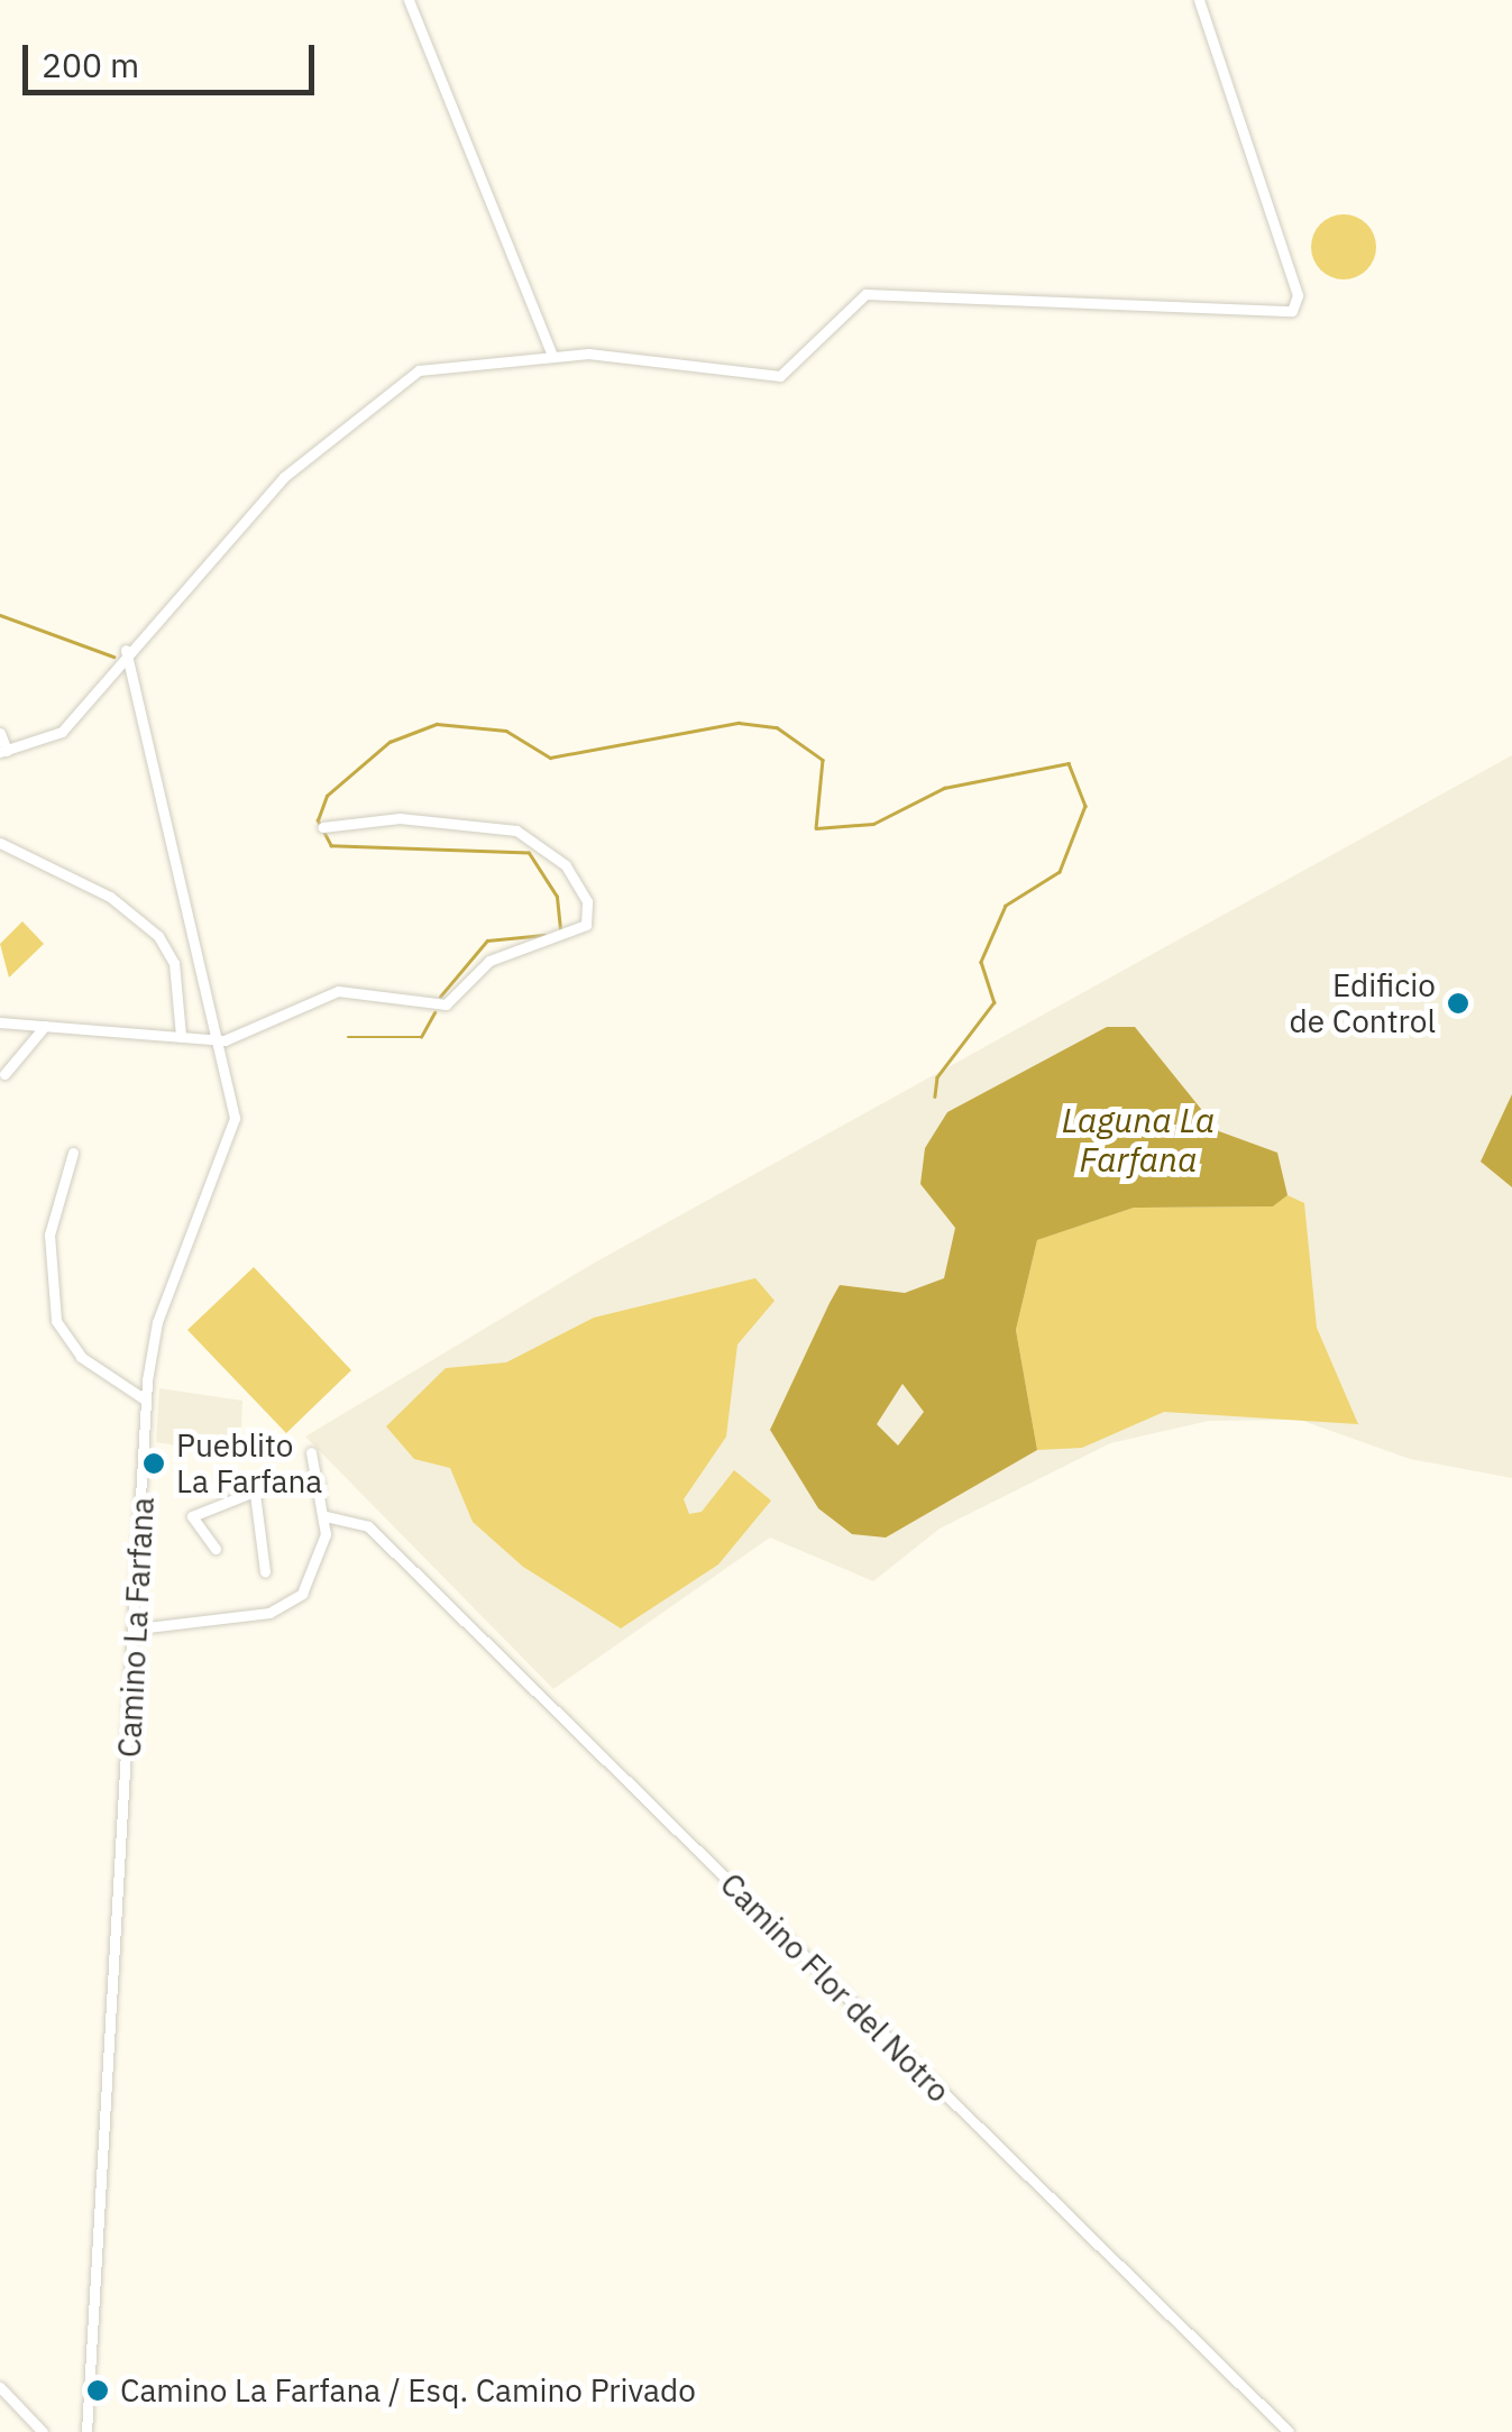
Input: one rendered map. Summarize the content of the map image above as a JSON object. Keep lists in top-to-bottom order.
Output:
{
  "streets": {
    "street": ["Camino La Farfana", "Camino Flor del Notro"]
  },
  "water": ["Laguna La Farfana"],
  "places": ["Edificio de Control", "Pueblito La Farfana", "Camino La Farfana / Esq. Camino Privado"],
  "scale_bar": "200 m"
}
